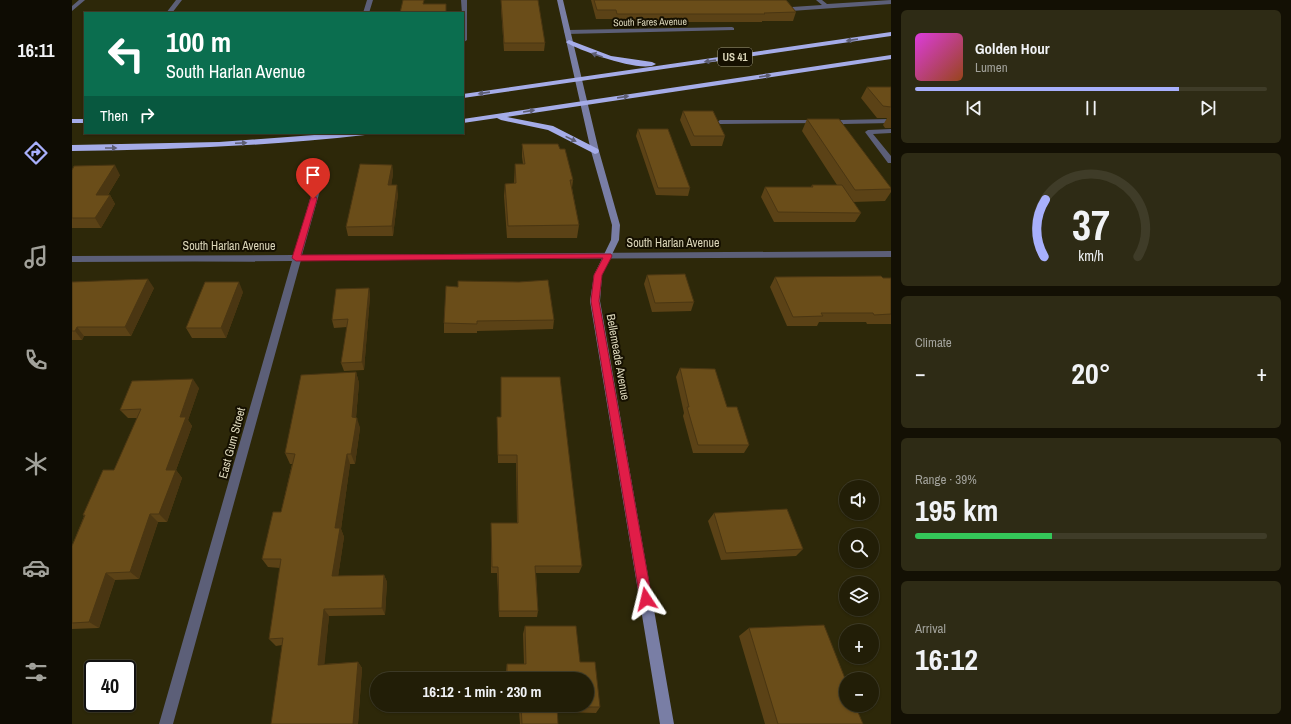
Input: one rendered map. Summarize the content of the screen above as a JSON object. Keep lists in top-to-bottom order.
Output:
{
  "streets": {
    "highway": ["US 41"],
    "street": [
      "South Fares Avenue",
      "South Harlan Avenue",
      "Bellemeade Avenue",
      "East Gum Street"
    ]
  },
  "crossings": [
    ["South Fares Avenue", "Bellemeade Avenue"],
    ["US 41", "Bellemeade Avenue"],
    ["South Harlan Avenue", "Bellemeade Avenue"],
    ["South Harlan Avenue", "East Gum Street"]
  ],
  "page": {
    "tabs": "16:11",
    "turn": ["100 m", "South Harlan Avenue"],
    "song": ["Golden Hour", "Lumen"],
    "then": "Then",
    "tile": [
      "Climate",
      ["Range · 39%", "195 km"],
      ["Arrival", "16:12"]
    ],
    "heat": ["−", "20°", "+"],
    "map_buttons": ["+", "−"],
    "limit": "40",
    "trip": "16:12 · 1 min · 230 m",
    "gauge": ["37", "km/h"]
  }
}
